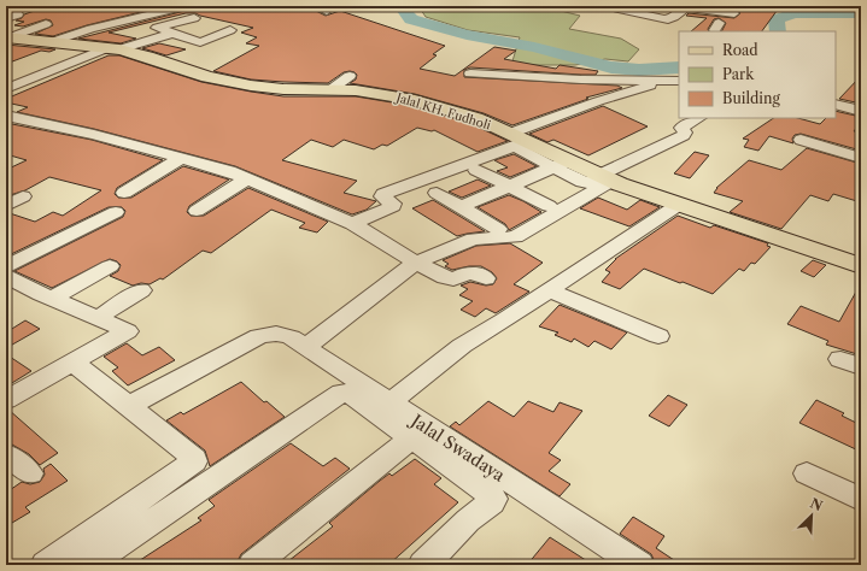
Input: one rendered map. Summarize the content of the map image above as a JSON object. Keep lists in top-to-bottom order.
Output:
{
  "streets": {
    "main road": ["Jalal KH. Fudholi"],
    "street": ["Jalal Swadaya"]
  },
  "legend": ["Road", "Park", "Building"],
  "north": "top right"
}
